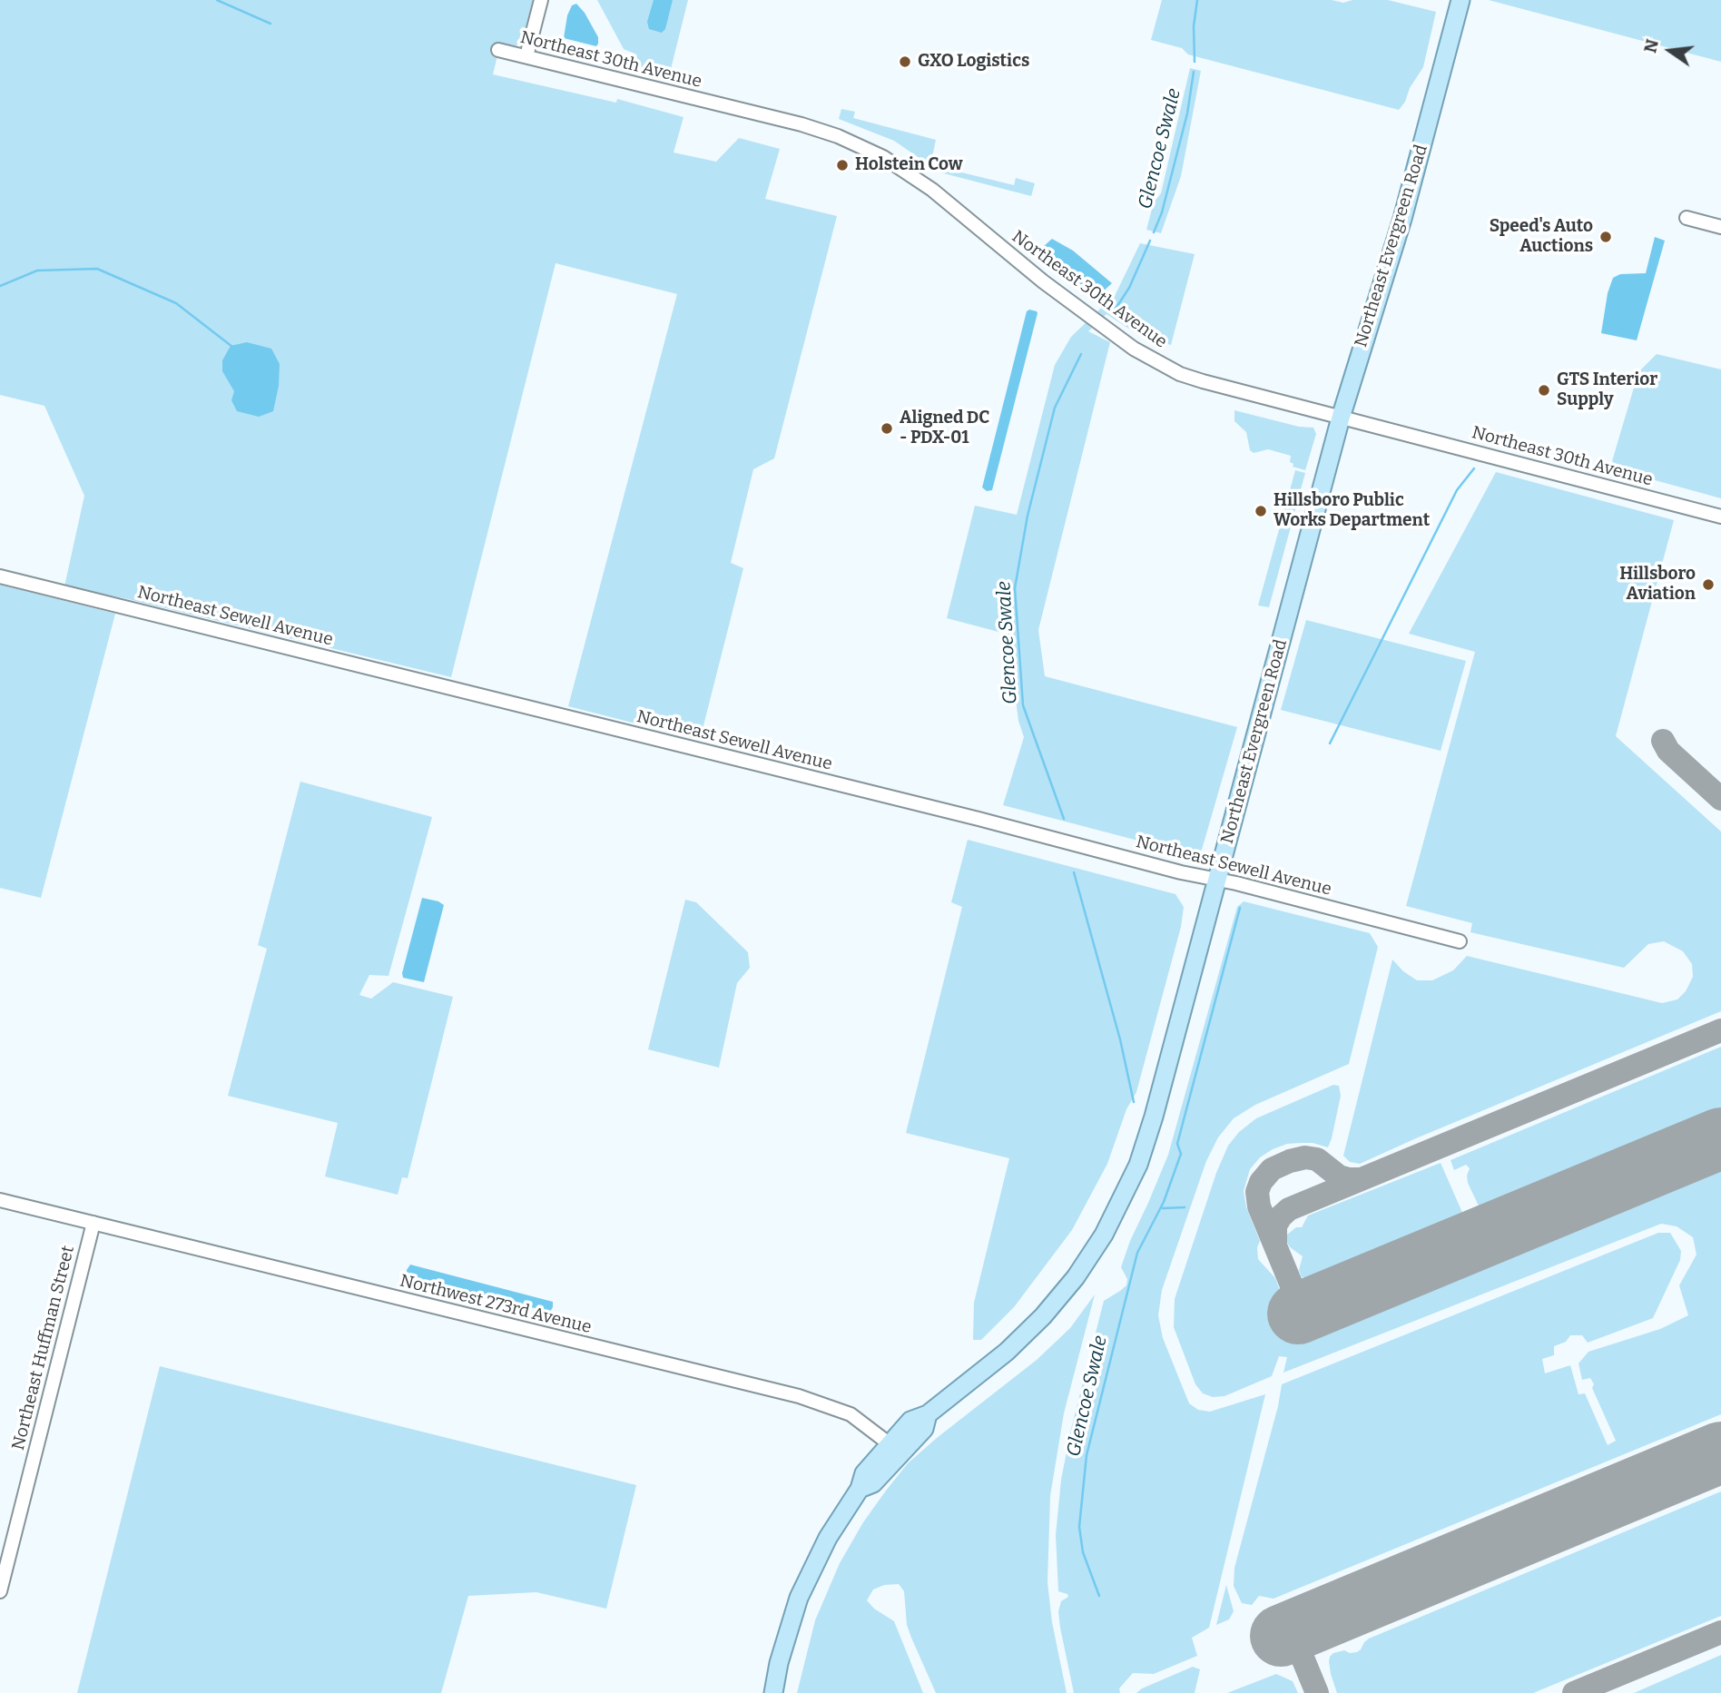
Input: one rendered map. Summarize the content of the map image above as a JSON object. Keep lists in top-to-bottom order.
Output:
{
  "streets": {
    "main road": ["Northeast Evergreen Road"],
    "street": [
      "Northeast 30th Avenue",
      "Northeast Sewell Avenue",
      "Northwest 273rd Avenue",
      "Northeast Huffman Street"
    ]
  },
  "crossings": [
    ["Northeast 30th Avenue", "Northeast Evergreen Road"],
    ["Northeast Evergreen Road", "Northeast Sewell Avenue"],
    ["Northeast Evergreen Road", "Northwest 273rd Avenue"],
    ["Northwest 273rd Avenue", "Northeast Huffman Street"]
  ],
  "water": ["Glencoe Swale"],
  "places": [
    "GXO Logistics",
    "Holstein Cow",
    "Speed's Auto Auctions",
    "GTS Interior Supply",
    "Aligned DC - PDX-01",
    "Hillsboro Public Works Department",
    "Hillsboro Aviation"
  ],
  "north": "left"
}
